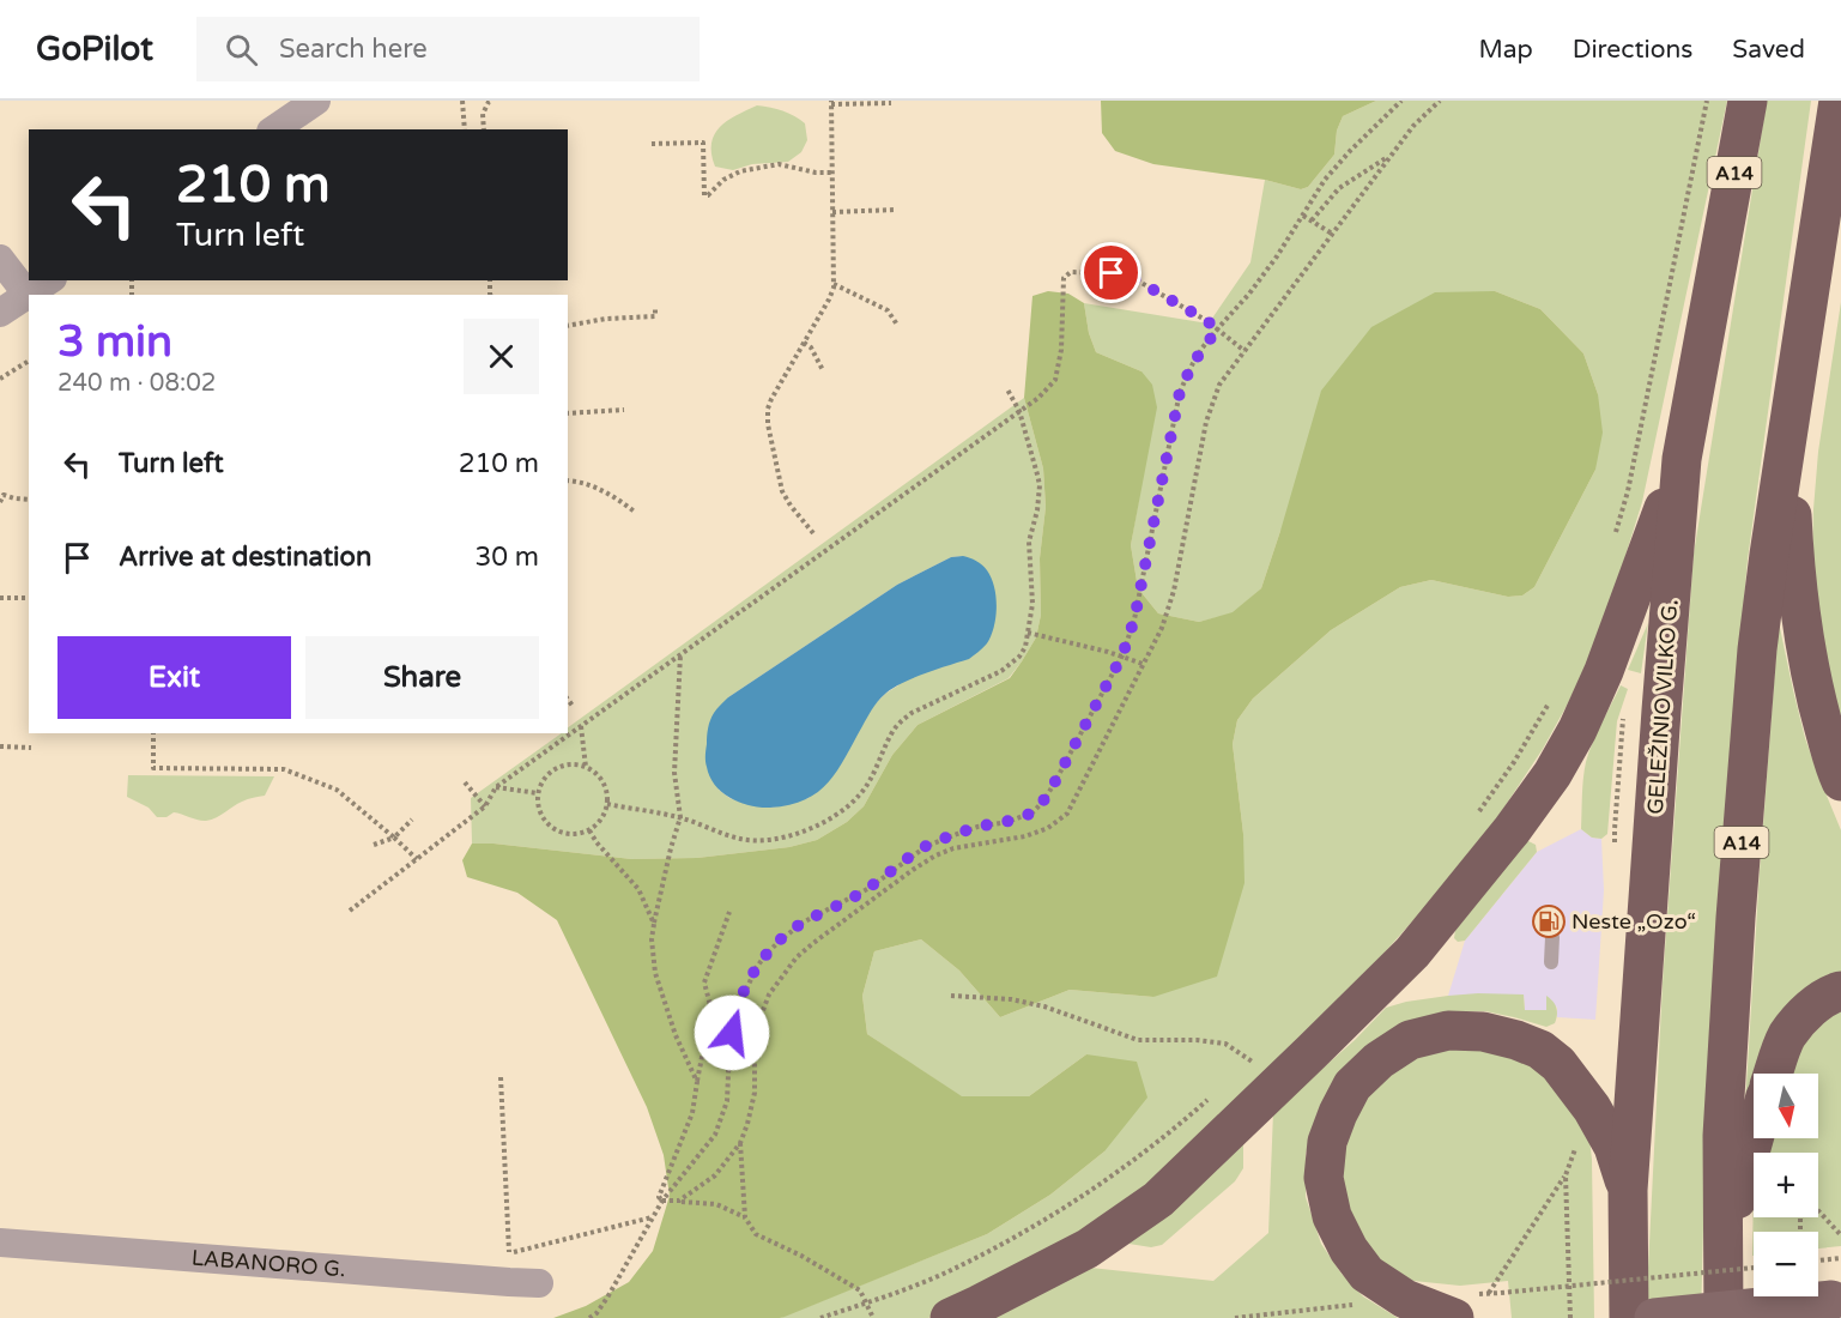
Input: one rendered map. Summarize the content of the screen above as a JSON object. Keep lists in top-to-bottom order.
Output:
{
  "streets": {
    "highway": ["A14", "GELEŽINIO VILKO G."],
    "street": ["LABANORO G."]
  },
  "places": {
    "fuel station": ["Neste „Ozo“"]
  },
  "north": "bottom",
  "page": {
    "header": "GoPilot",
    "search": "Search here",
    "nav": ["Map", "Directions", "Saved"],
    "turn": ["210 m", "Turn left"],
    "heading": ["3 min", "240 m · 08:02"],
    "list": [
      {
        "name": "Turn left",
        "value": "210 m"
      },
      {
        "name": "Arrive at destination",
        "value": "30 m"
      }
    ],
    "buttons": ["Exit", "Share"],
    "map_buttons": ["+", "−"]
  }
}
